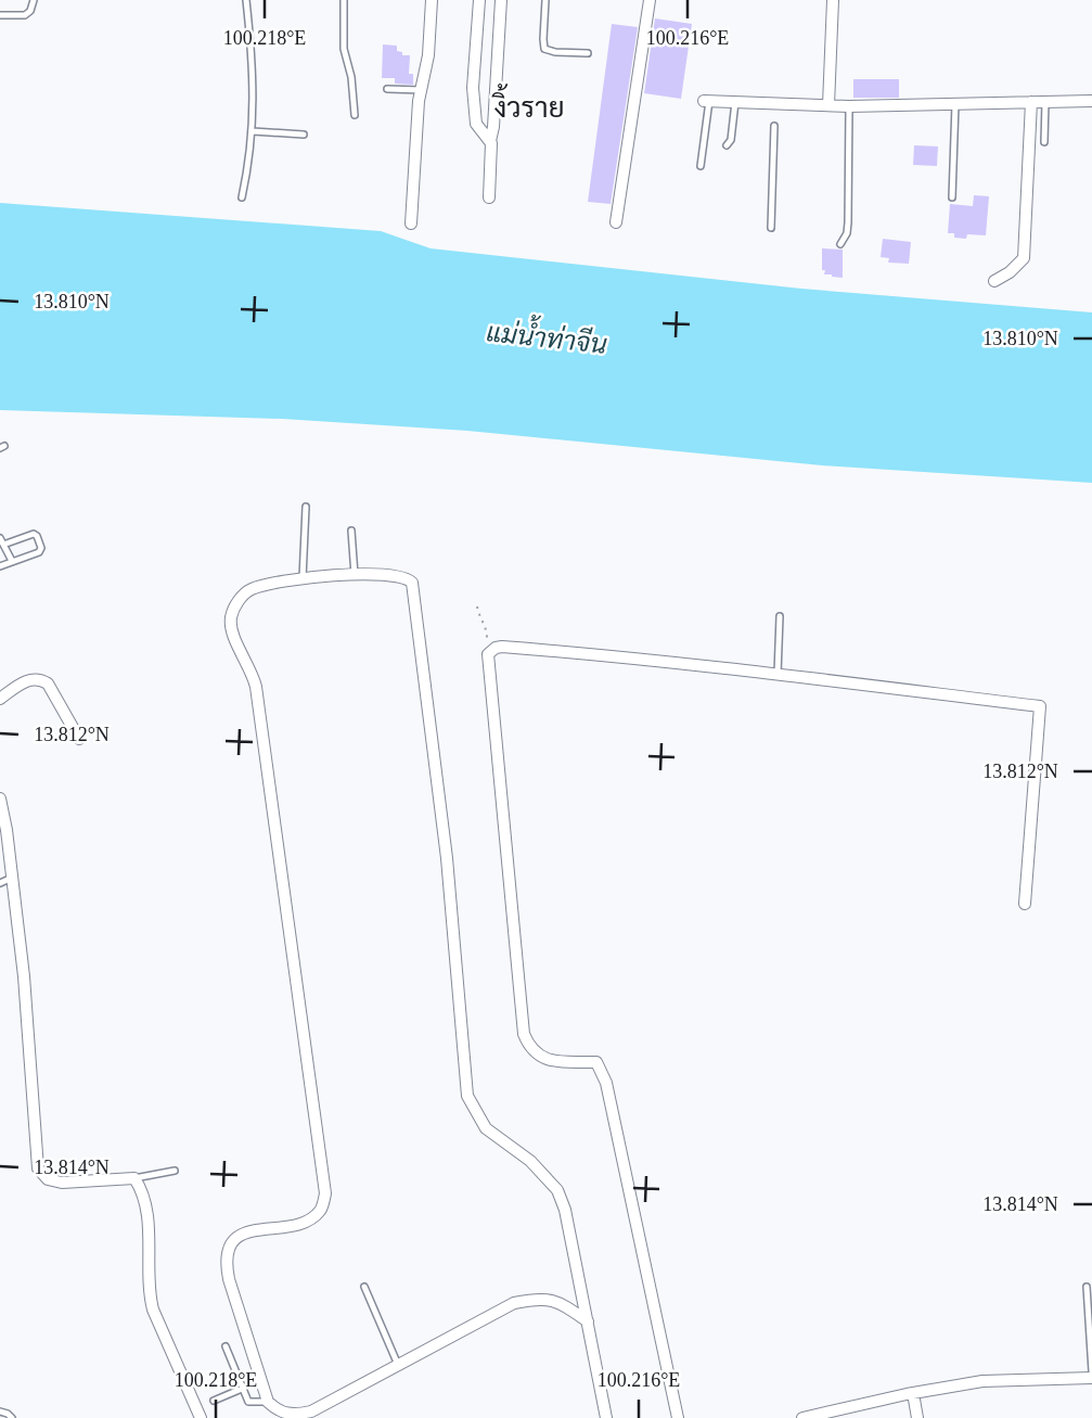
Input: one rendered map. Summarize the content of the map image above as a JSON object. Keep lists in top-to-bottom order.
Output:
{
  "districts": ["งิ้วราย"],
  "water": ["แม่น้ำท่าจีน"],
  "coordinates": [
    "100.218°E",
    "100.216°E",
    "13.810°N",
    "13.812°N",
    "13.814°N"
  ]
}
